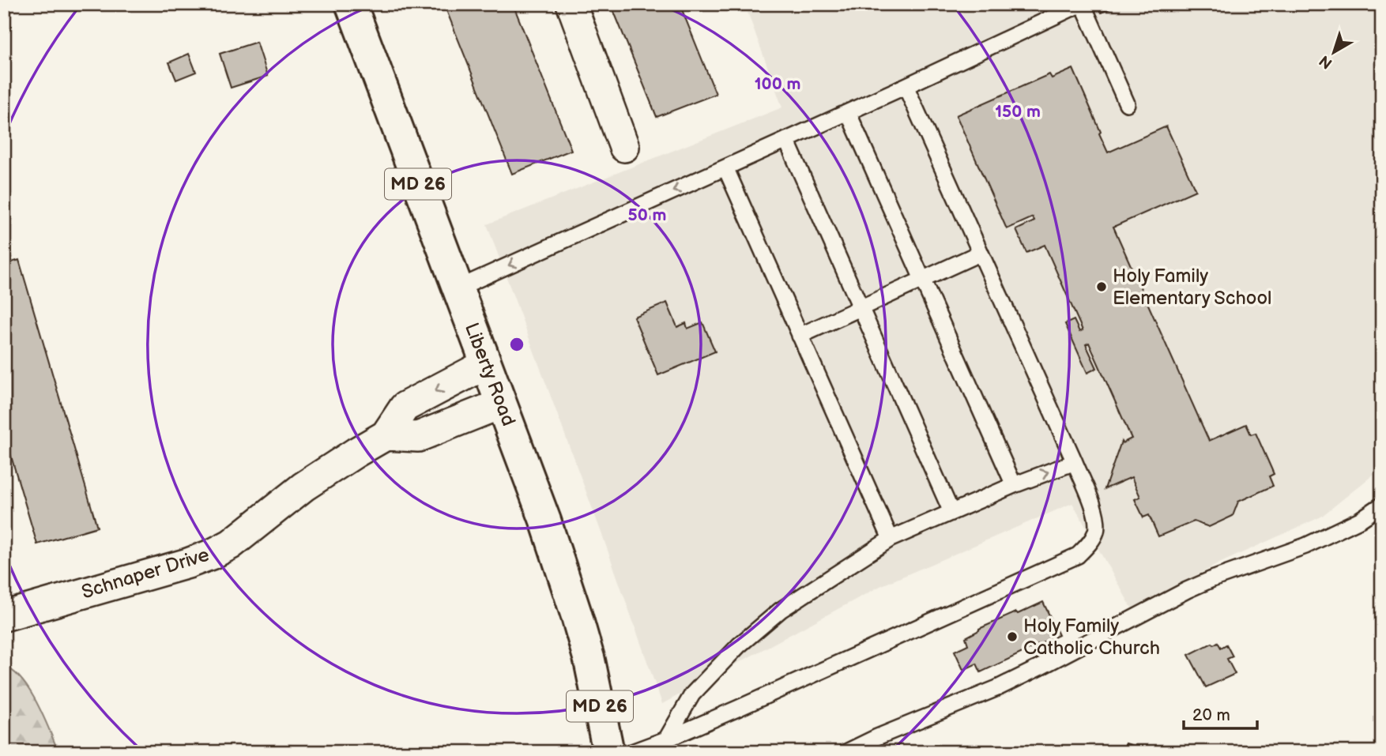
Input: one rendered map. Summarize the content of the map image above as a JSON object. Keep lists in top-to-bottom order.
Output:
{
  "streets": {
    "main road": ["MD 26", "Liberty Road"],
    "street": ["Schnaper Drive"]
  },
  "crossings": [
    ["Liberty Road", "Schnaper Drive"]
  ],
  "places": ["Holy Family Elementary School", "Holy Family Catholic Church"],
  "scale_bar": "20 m",
  "north": "bottom left",
  "rings": ["100 m", "150 m", "50 m"]
}
